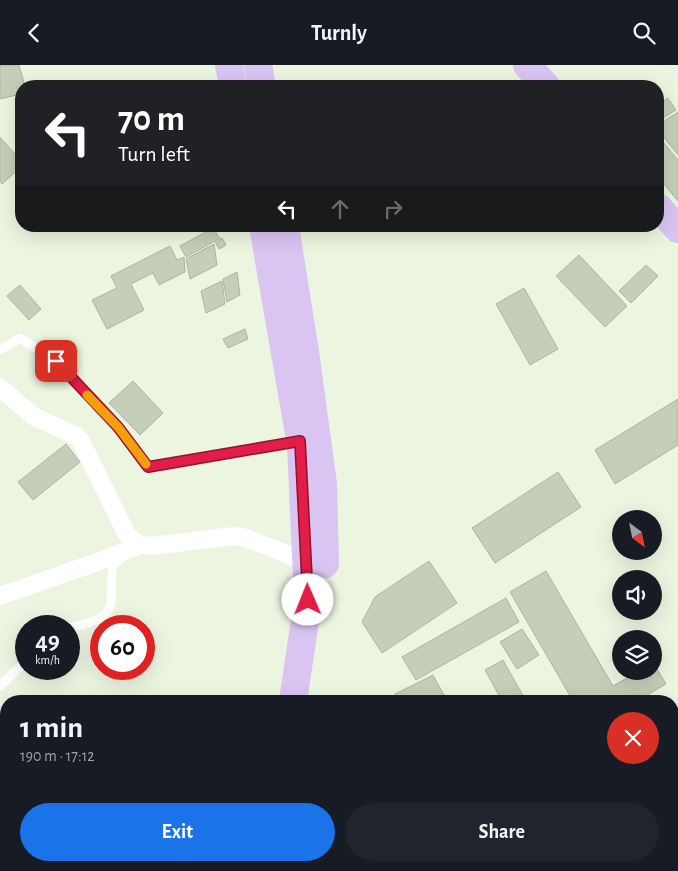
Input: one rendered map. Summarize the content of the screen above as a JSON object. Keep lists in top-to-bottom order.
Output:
{
  "north": "bottom right",
  "page": {
    "header": "Turnly",
    "turn": ["70 m", "Turn left"],
    "speed": "49 km/h",
    "limit": "60",
    "heading": ["1 min", "190 m · 17:12"],
    "buttons": ["Exit", "Share"]
  }
}
